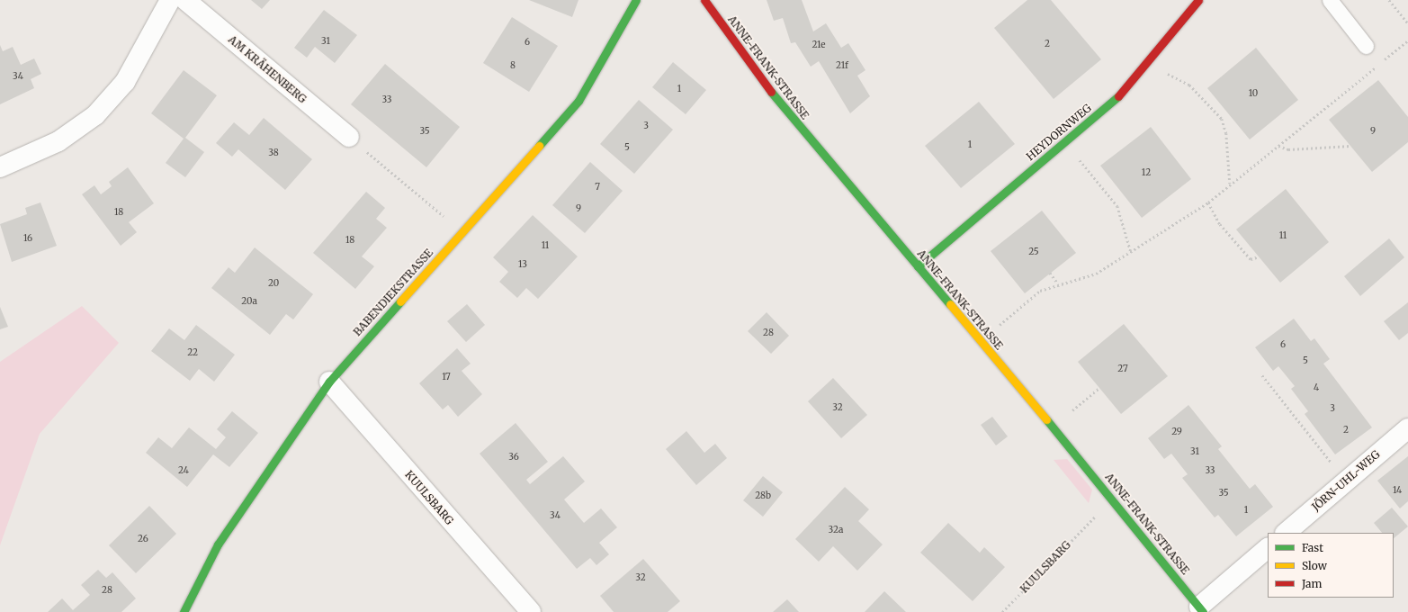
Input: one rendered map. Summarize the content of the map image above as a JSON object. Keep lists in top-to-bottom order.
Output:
{
  "streets": {
    "street": [
      "ANNE-FRANK-STRASSE",
      "AM KRÄHENBERG",
      "HEYDORNWEG",
      "BABENDIEKSTRASSE",
      "JÖRN-UHL-WEG",
      "KUULSBARG"
    ]
  },
  "crossings": [
    ["ANNE-FRANK-STRASSE", "HEYDORNWEG"],
    ["BABENDIEKSTRASSE", "KUULSBARG"]
  ],
  "house_numbers": [
    "31",
    "6",
    "2",
    "21e",
    "8",
    "21f",
    "34",
    "1",
    "10",
    "33",
    "3",
    "35",
    "9",
    "1",
    "5",
    "38",
    "12",
    "7",
    "9",
    "18",
    "11",
    "16",
    "18",
    "11",
    "25",
    "13",
    "20",
    "20a",
    "28",
    "6",
    "22",
    "5",
    "27",
    "17",
    "4",
    "32",
    "3",
    "2",
    "29",
    "31",
    "36",
    "24",
    "33",
    "14",
    "35",
    "28b",
    "1",
    "34",
    "32a",
    "26",
    "32",
    "28"
  ],
  "legend": ["Fast", "Slow", "Jam"]
}
